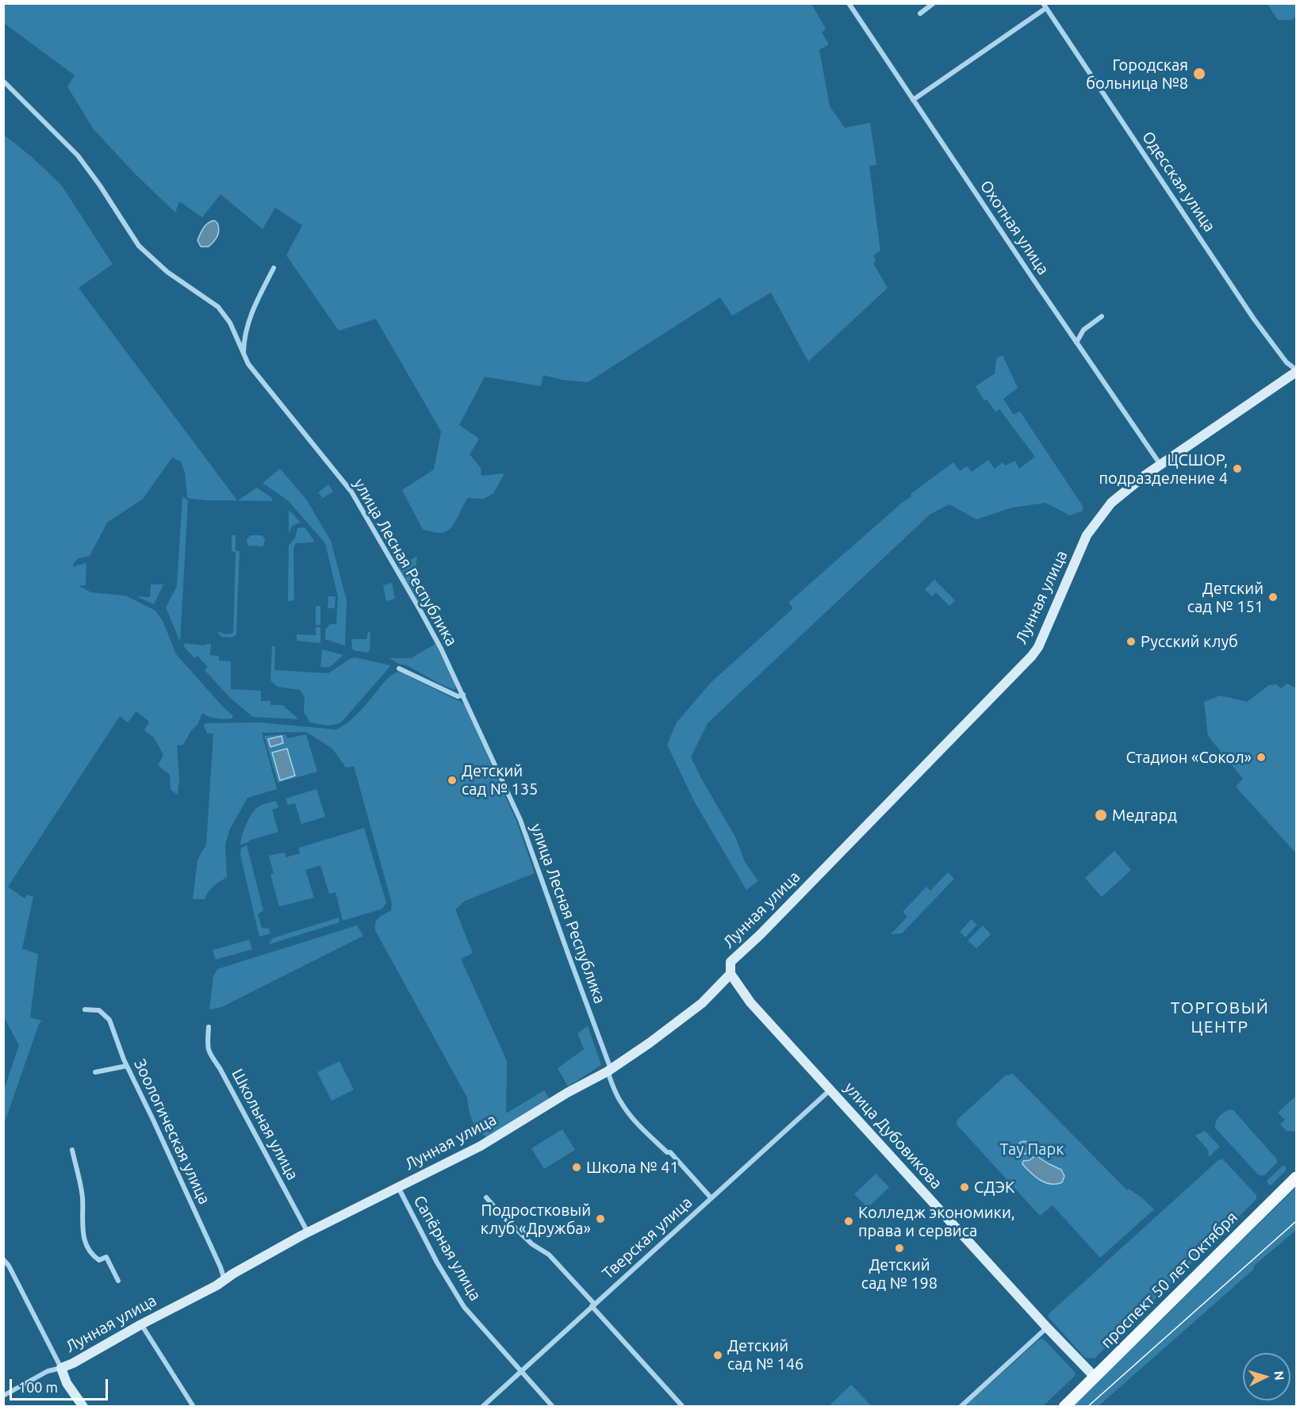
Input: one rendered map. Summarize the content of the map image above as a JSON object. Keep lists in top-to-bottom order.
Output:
{
  "streets": {
    "main road": ["проспект 50 лет Октября"],
    "street": [
      "Одесская улица",
      "Охотная улица",
      "улица Лесная Республика",
      "Лунная улица",
      "Школьная улица",
      "Зоологическая улица",
      "улица Дубовикова",
      "Тверская улица",
      "Сапёрная улица"
    ]
  },
  "crossings": [
    ["Одесская улица", "Лунная улица"],
    ["Охотная улица", "Лунная улица"],
    ["улица Лесная Республика", "Лунная улица"],
    ["улица Лесная Республика", "Тверская улица"],
    ["Лунная улица", "Школьная улица"],
    ["Лунная улица", "Зоологическая улица"],
    ["Лунная улица", "улица Дубовикова"],
    ["Лунная улица", "Сапёрная улица"],
    ["улица Дубовикова", "Тверская улица"],
    ["улица Дубовикова", "проспект 50 лет Октября"],
    ["Тверская улица", "Сапёрная улица"]
  ],
  "districts": ["ТОРГОВЫЙ ЦЕНТР"],
  "parks": ["Тау Парк"],
  "places": [
    "Городская больница №8",
    "ЦСШОР, подразделение 4",
    "Детский сад № 151",
    "Русский клуб",
    "Стадион «Сокол»",
    "Детский сад № 135",
    "Медгард",
    "Школа № 41",
    "СДЭК",
    "Подростковый клуб «Дружба»",
    "Колледж экономики, права и сервиса",
    "Детский сад № 198",
    "Детский сад № 146"
  ],
  "scale_bar": "100 m",
  "north": "right"
}
